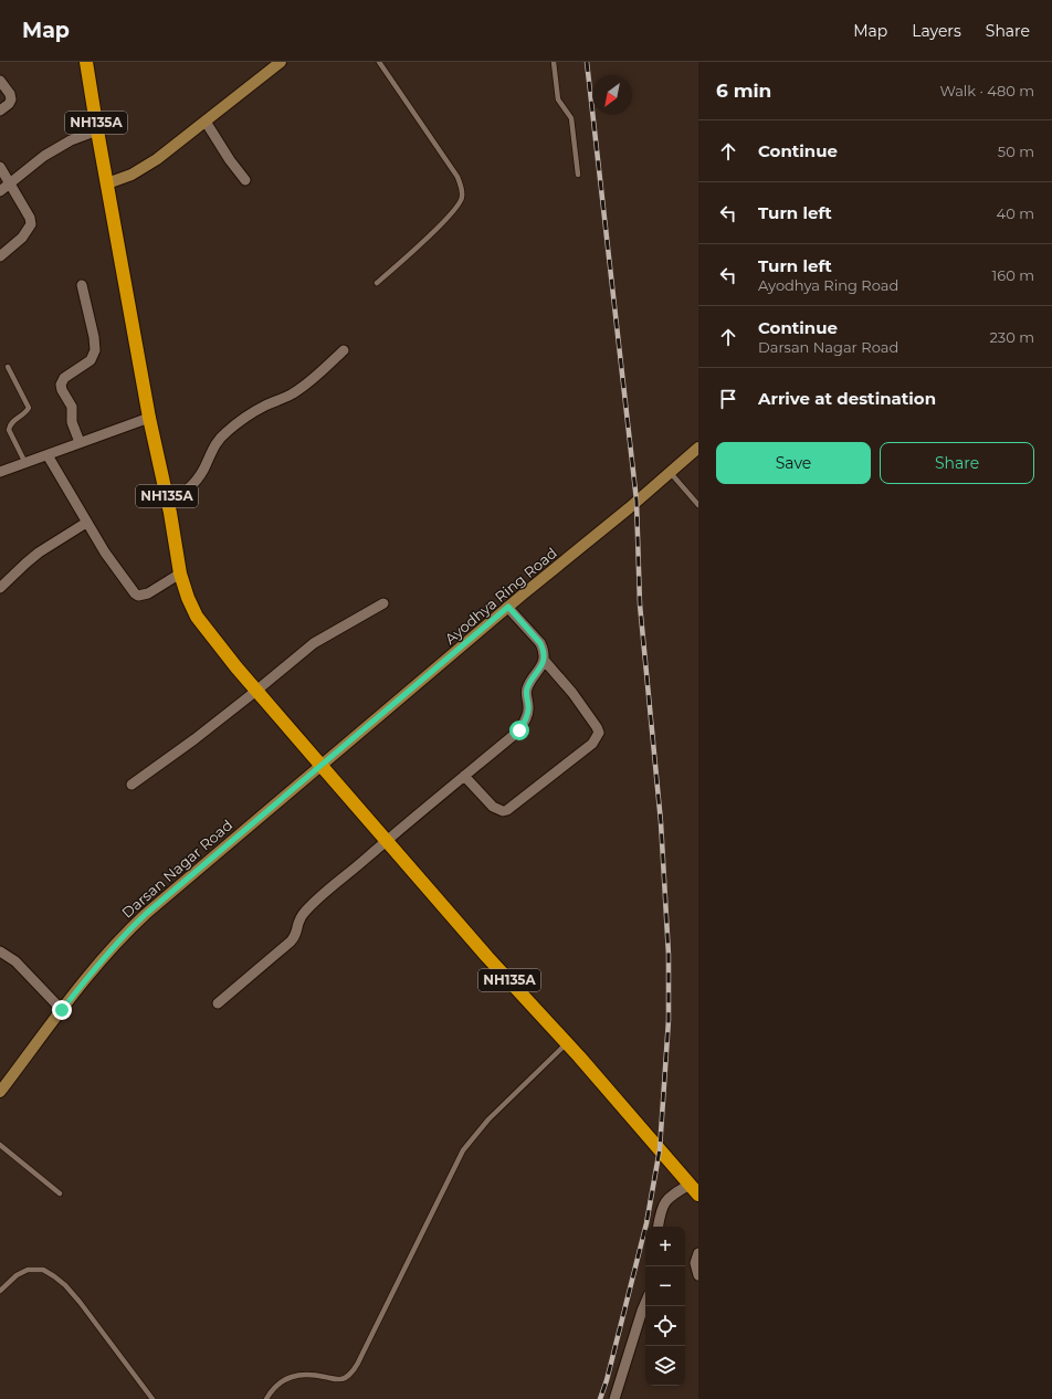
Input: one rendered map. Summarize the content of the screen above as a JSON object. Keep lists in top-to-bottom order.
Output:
{
  "streets": {
    "highway": ["NH135A"],
    "street": ["Ayodhya Ring Road", "Darsan Nagar Road"]
  },
  "crossings": [
    ["NH135A", "Ayodhya Ring Road"],
    ["NH135A", "Darsan Nagar Road"],
    ["Ayodhya Ring Road", "Darsan Nagar Road"]
  ],
  "north": "bottom left",
  "page": {
    "header": "Map",
    "nav": ["Map", "Layers", "Share"],
    "heading": ["6 min", "Walk · 480 m"],
    "list": [
      ["Continue", "50 m"],
      ["Turn left", "40 m"],
      ["Turn left", "Ayodhya Ring Road", "160 m"],
      ["Continue", "Darsan Nagar Road", "230 m"],
      "Arrive at destination"
    ],
    "buttons": ["Save", "Share"],
    "map_buttons": ["+", "−"]
  }
}
